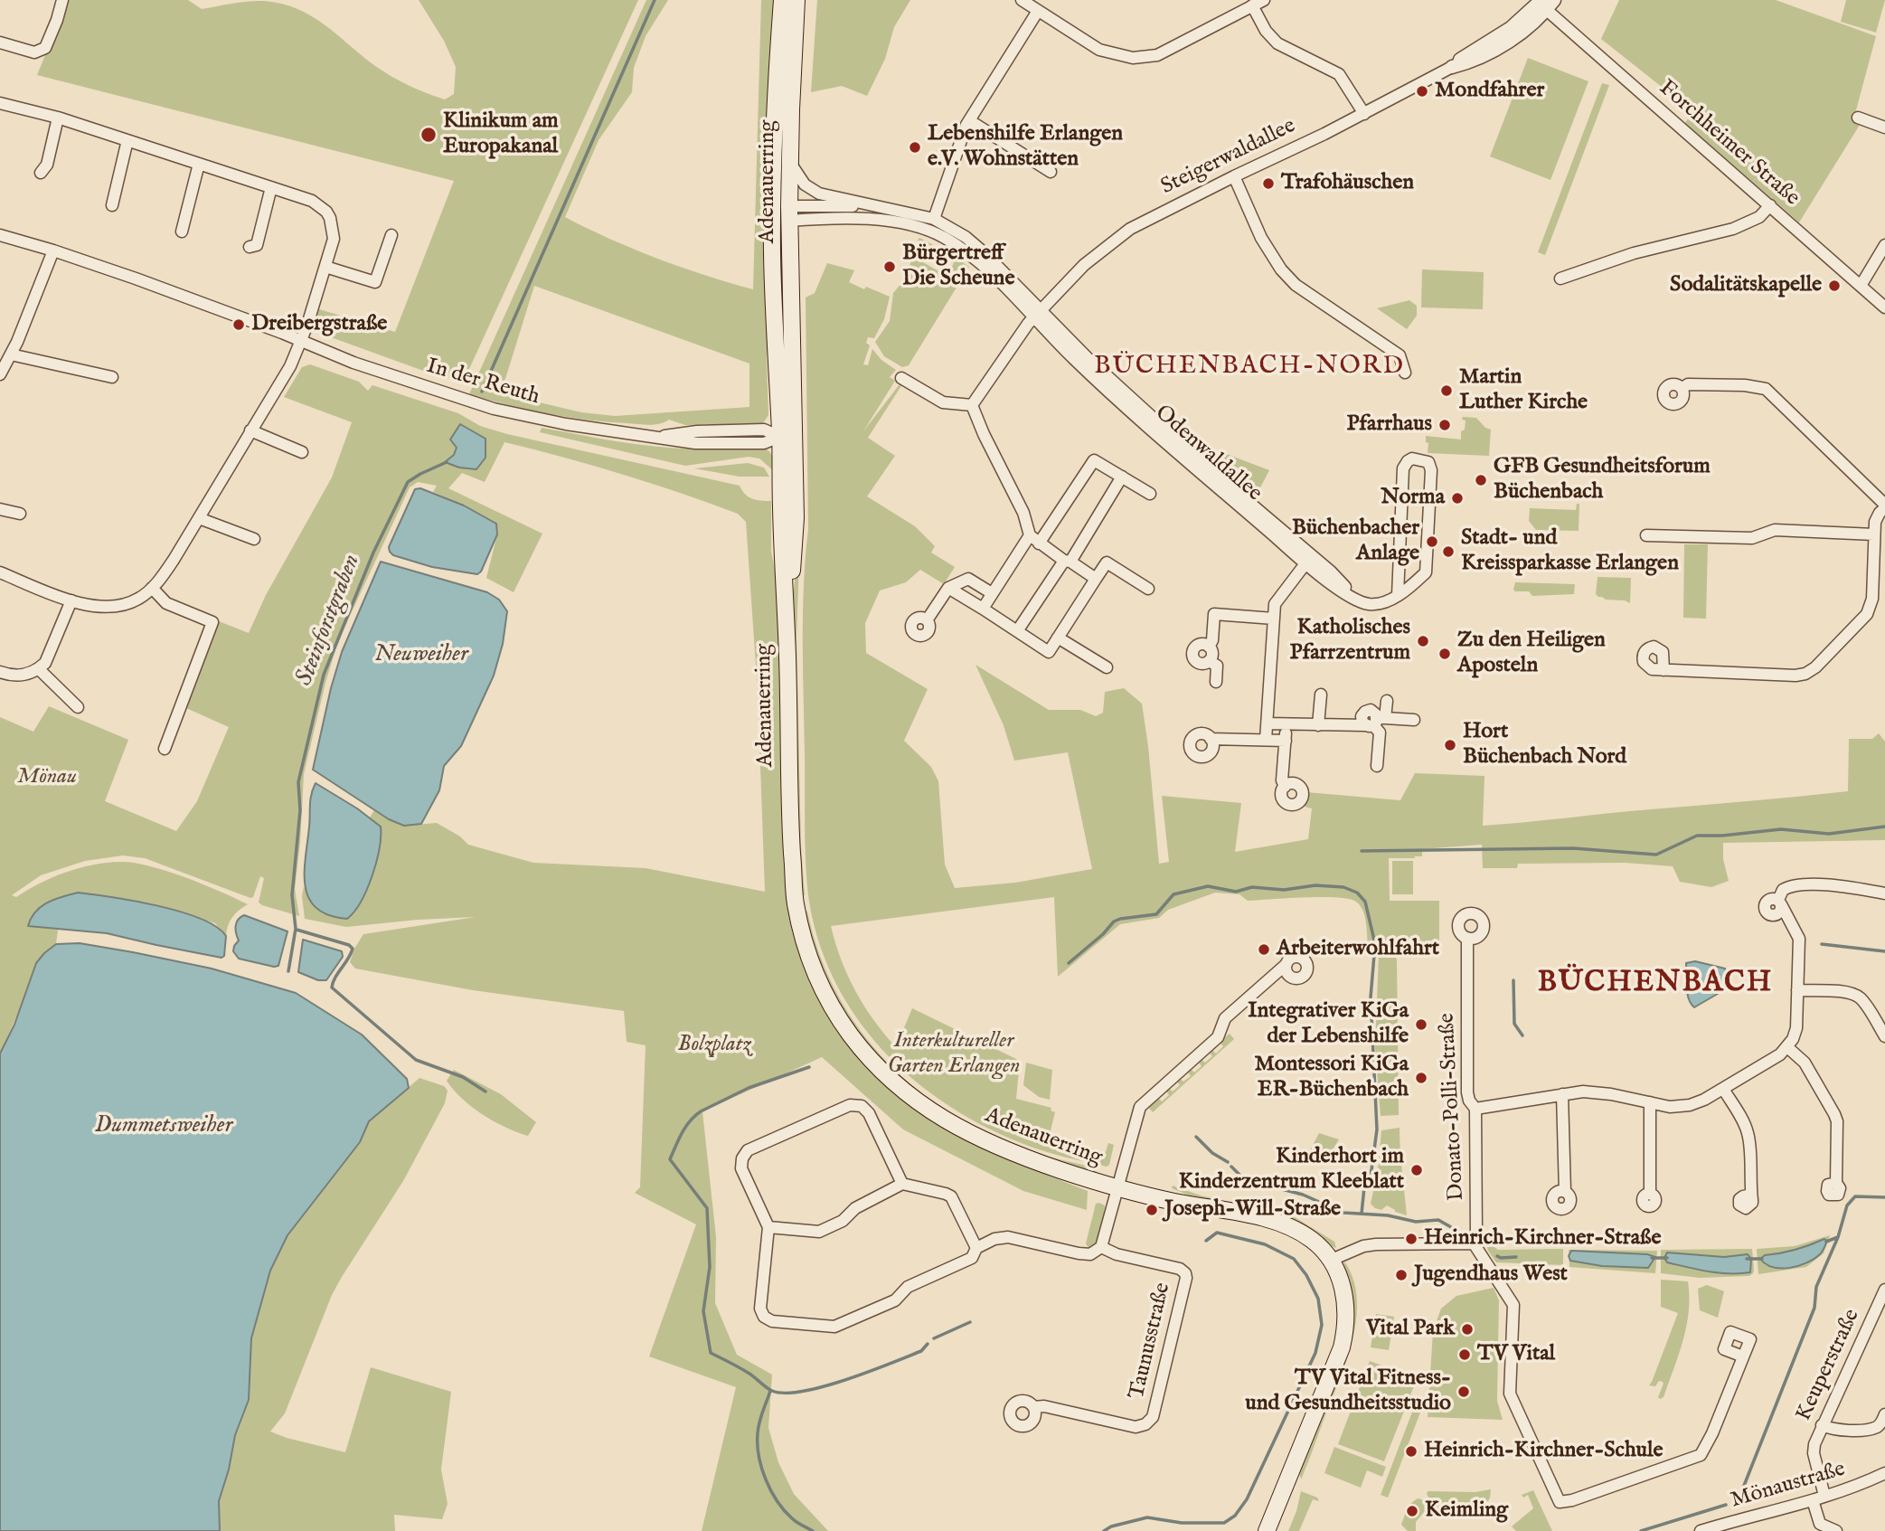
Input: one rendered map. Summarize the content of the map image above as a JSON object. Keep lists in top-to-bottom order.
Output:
{
  "streets": {
    "main road": ["Adenauerring"],
    "street": [
      "Forchheimer Straße",
      "Steigerwaldallee",
      "In der Reuth",
      "Odenwaldallee",
      "Donato-Polli-Straße",
      "Taunusstraße",
      "Keuperstraße",
      "Mönaustraße"
    ]
  },
  "crossings": [
    ["Forchheimer Straße", "Steigerwaldallee"],
    ["Steigerwaldallee", "Odenwaldallee"],
    ["Adenauerring", "In der Reuth"],
    ["Adenauerring", "Odenwaldallee"],
    ["Keuperstraße", "Mönaustraße"]
  ],
  "districts": ["BÜCHENBACH-NORD", "BÜCHENBACH"],
  "water": ["Steinforstgraben", "Neuweiher", "Dummetsweiher"],
  "parks": ["Mönau", "Interkultureller Garten Erlangen", "Bolzplatz"],
  "places": [
    "Mondfahrer",
    "Klinikum am Europakanal",
    "Lebenshilfe Erlangen e.V. Wohnstätten",
    "Trafohäuschen",
    "Bürgertreff Die Scheune",
    "Sodalitätskapelle",
    "Dreibergstraße",
    "Martin Luther Kirche",
    "Pfarrhaus",
    "GFB Gesundheitsforum Büchenbach",
    "Norma",
    "Büchenbacher Anlage",
    "Stadt- und Kreissparkasse Erlangen",
    "Katholisches Pfarrzentrum",
    "Zu den Heiligen Aposteln",
    "Hort Büchenbach Nord",
    "Arbeiterwohlfahrt",
    "Integrativer KiGa der Lebenshilfe",
    "Montessori KiGa ER-Büchenbach",
    "Kinderhort im Kinderzentrum Kleeblatt",
    "Joseph-Will-Straße",
    "Heinrich-Kirchner-Straße",
    "Jugendhaus West",
    "Vital Park",
    "TV Vital",
    "TV Vital Fitness- und Gesundheitsstudio",
    "Heinrich-Kirchner-Schule",
    "Keimling"
  ]
}
